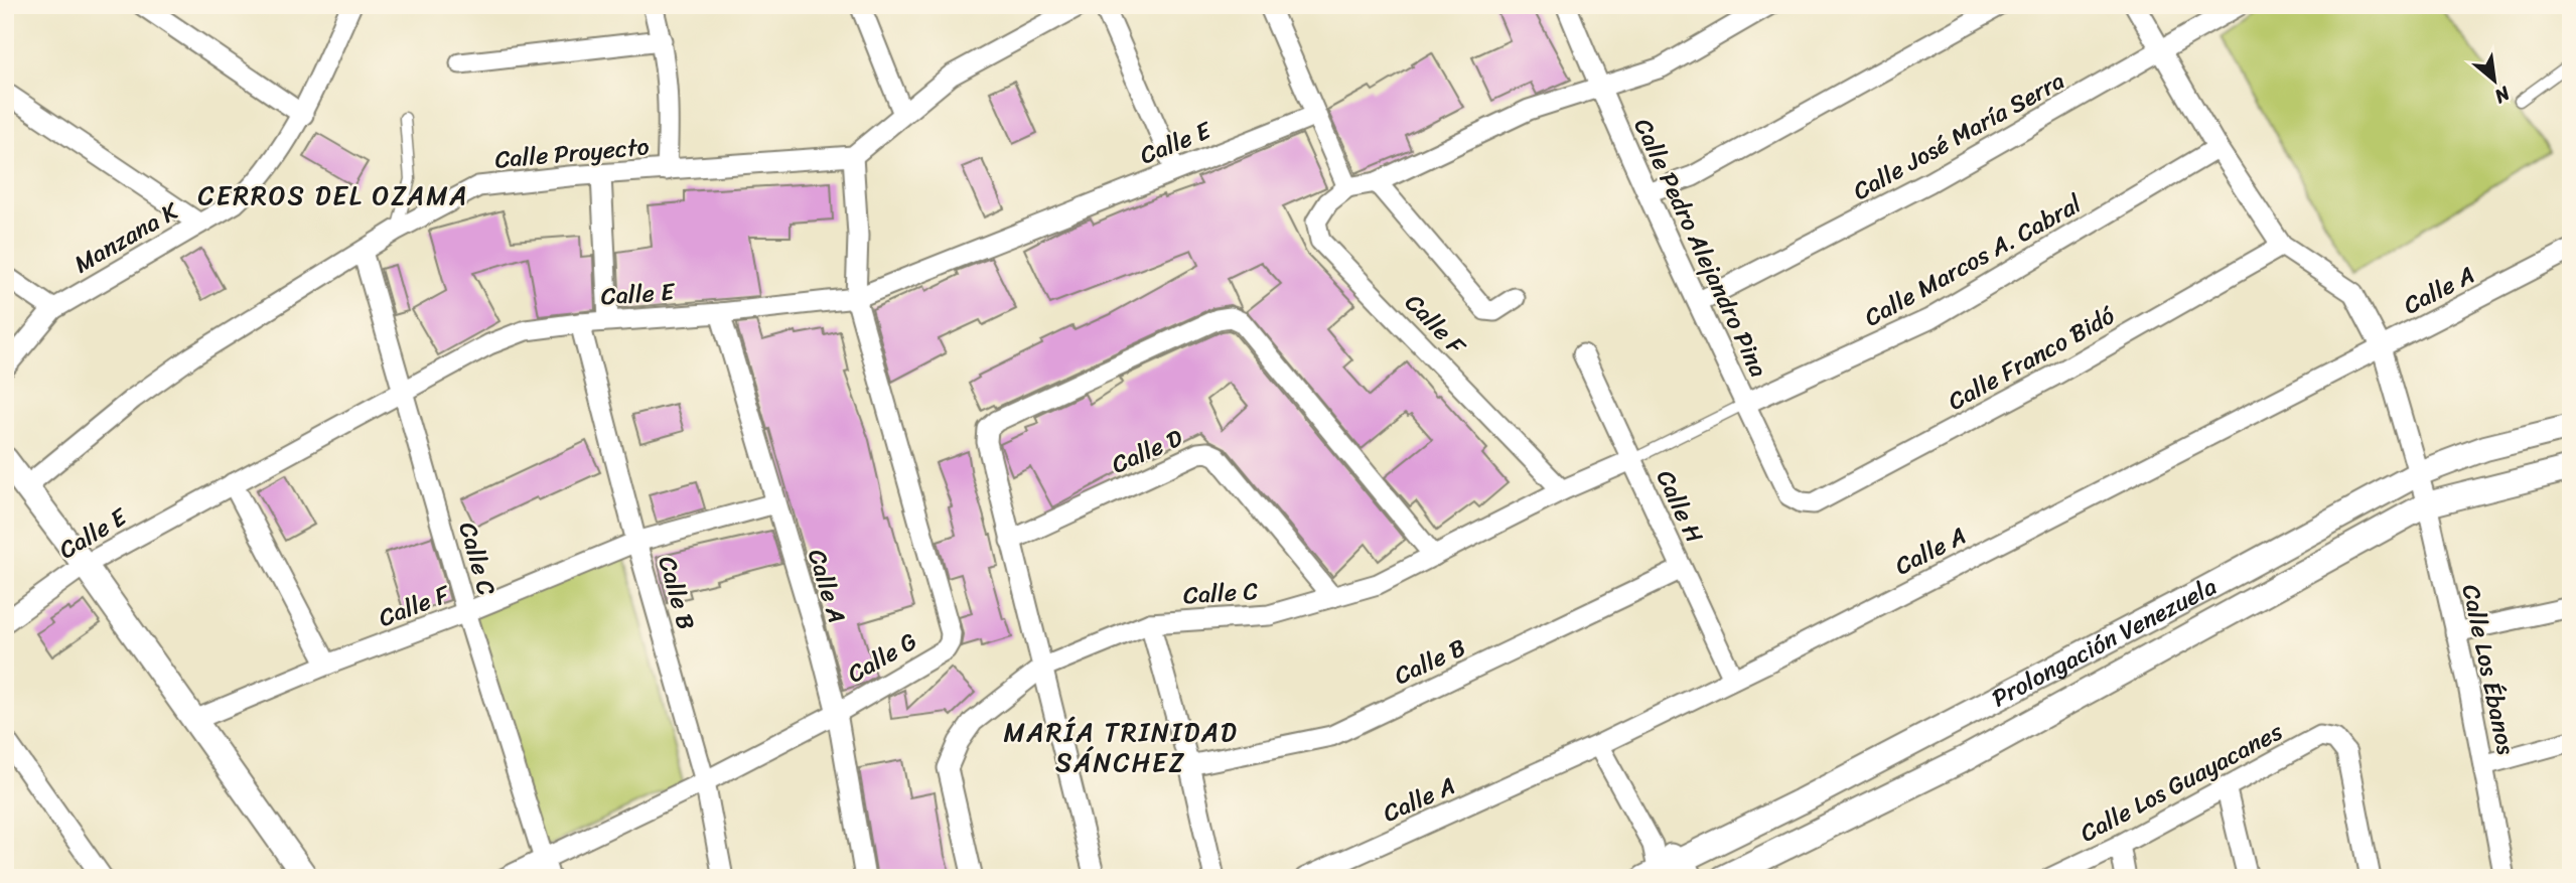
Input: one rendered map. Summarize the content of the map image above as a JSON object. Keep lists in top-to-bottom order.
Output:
{
  "streets": {
    "street": [
      "Calle José María Serra",
      "Calle E",
      "Calle Proyecto",
      "Manzana K",
      "Calle Pedro Alejandro Pina",
      "Calle Marcos A. Cabral",
      "Calle A",
      "Calle F",
      "Calle Franco Bidó",
      "Calle D",
      "Calle H",
      "Calle C",
      "Calle B",
      "Prolongación Venezuela",
      "Calle G",
      "Calle Los Ébanos",
      "Calle Los Guayacanes"
    ]
  },
  "crossings": [
    ["Calle José María Serra", "Calle Pedro Alejandro Pina"],
    ["Calle E", "Calle A"],
    ["Calle E", "Calle C"],
    ["Calle E", "Calle B"],
    ["Calle E", "Calle G"],
    ["Calle Proyecto", "Calle C"],
    ["Calle Proyecto", "Calle G"],
    ["Calle Pedro Alejandro Pina", "Calle Marcos A. Cabral"],
    ["Calle Pedro Alejandro Pina", "Calle Franco Bidó"],
    ["Calle A", "Calle F"],
    ["Calle A", "Calle H"],
    ["Calle A", "Calle G"],
    ["Calle A", "Calle Los Ébanos"],
    ["Calle F", "Calle C"],
    ["Calle F", "Calle B"],
    ["Calle Franco Bidó", "Calle Los Ébanos"],
    ["Calle D", "Calle C"],
    ["Calle H", "Calle C"],
    ["Calle H", "Calle B"],
    ["Calle C", "Calle G"],
    ["Calle B", "Calle G"],
    ["Prolongación Venezuela", "Calle Los Ébanos"]
  ],
  "districts": ["CERROS DEL OZAMA", "MARÍA TRINIDAD SÁNCHEZ"],
  "north": "bottom right"
}
